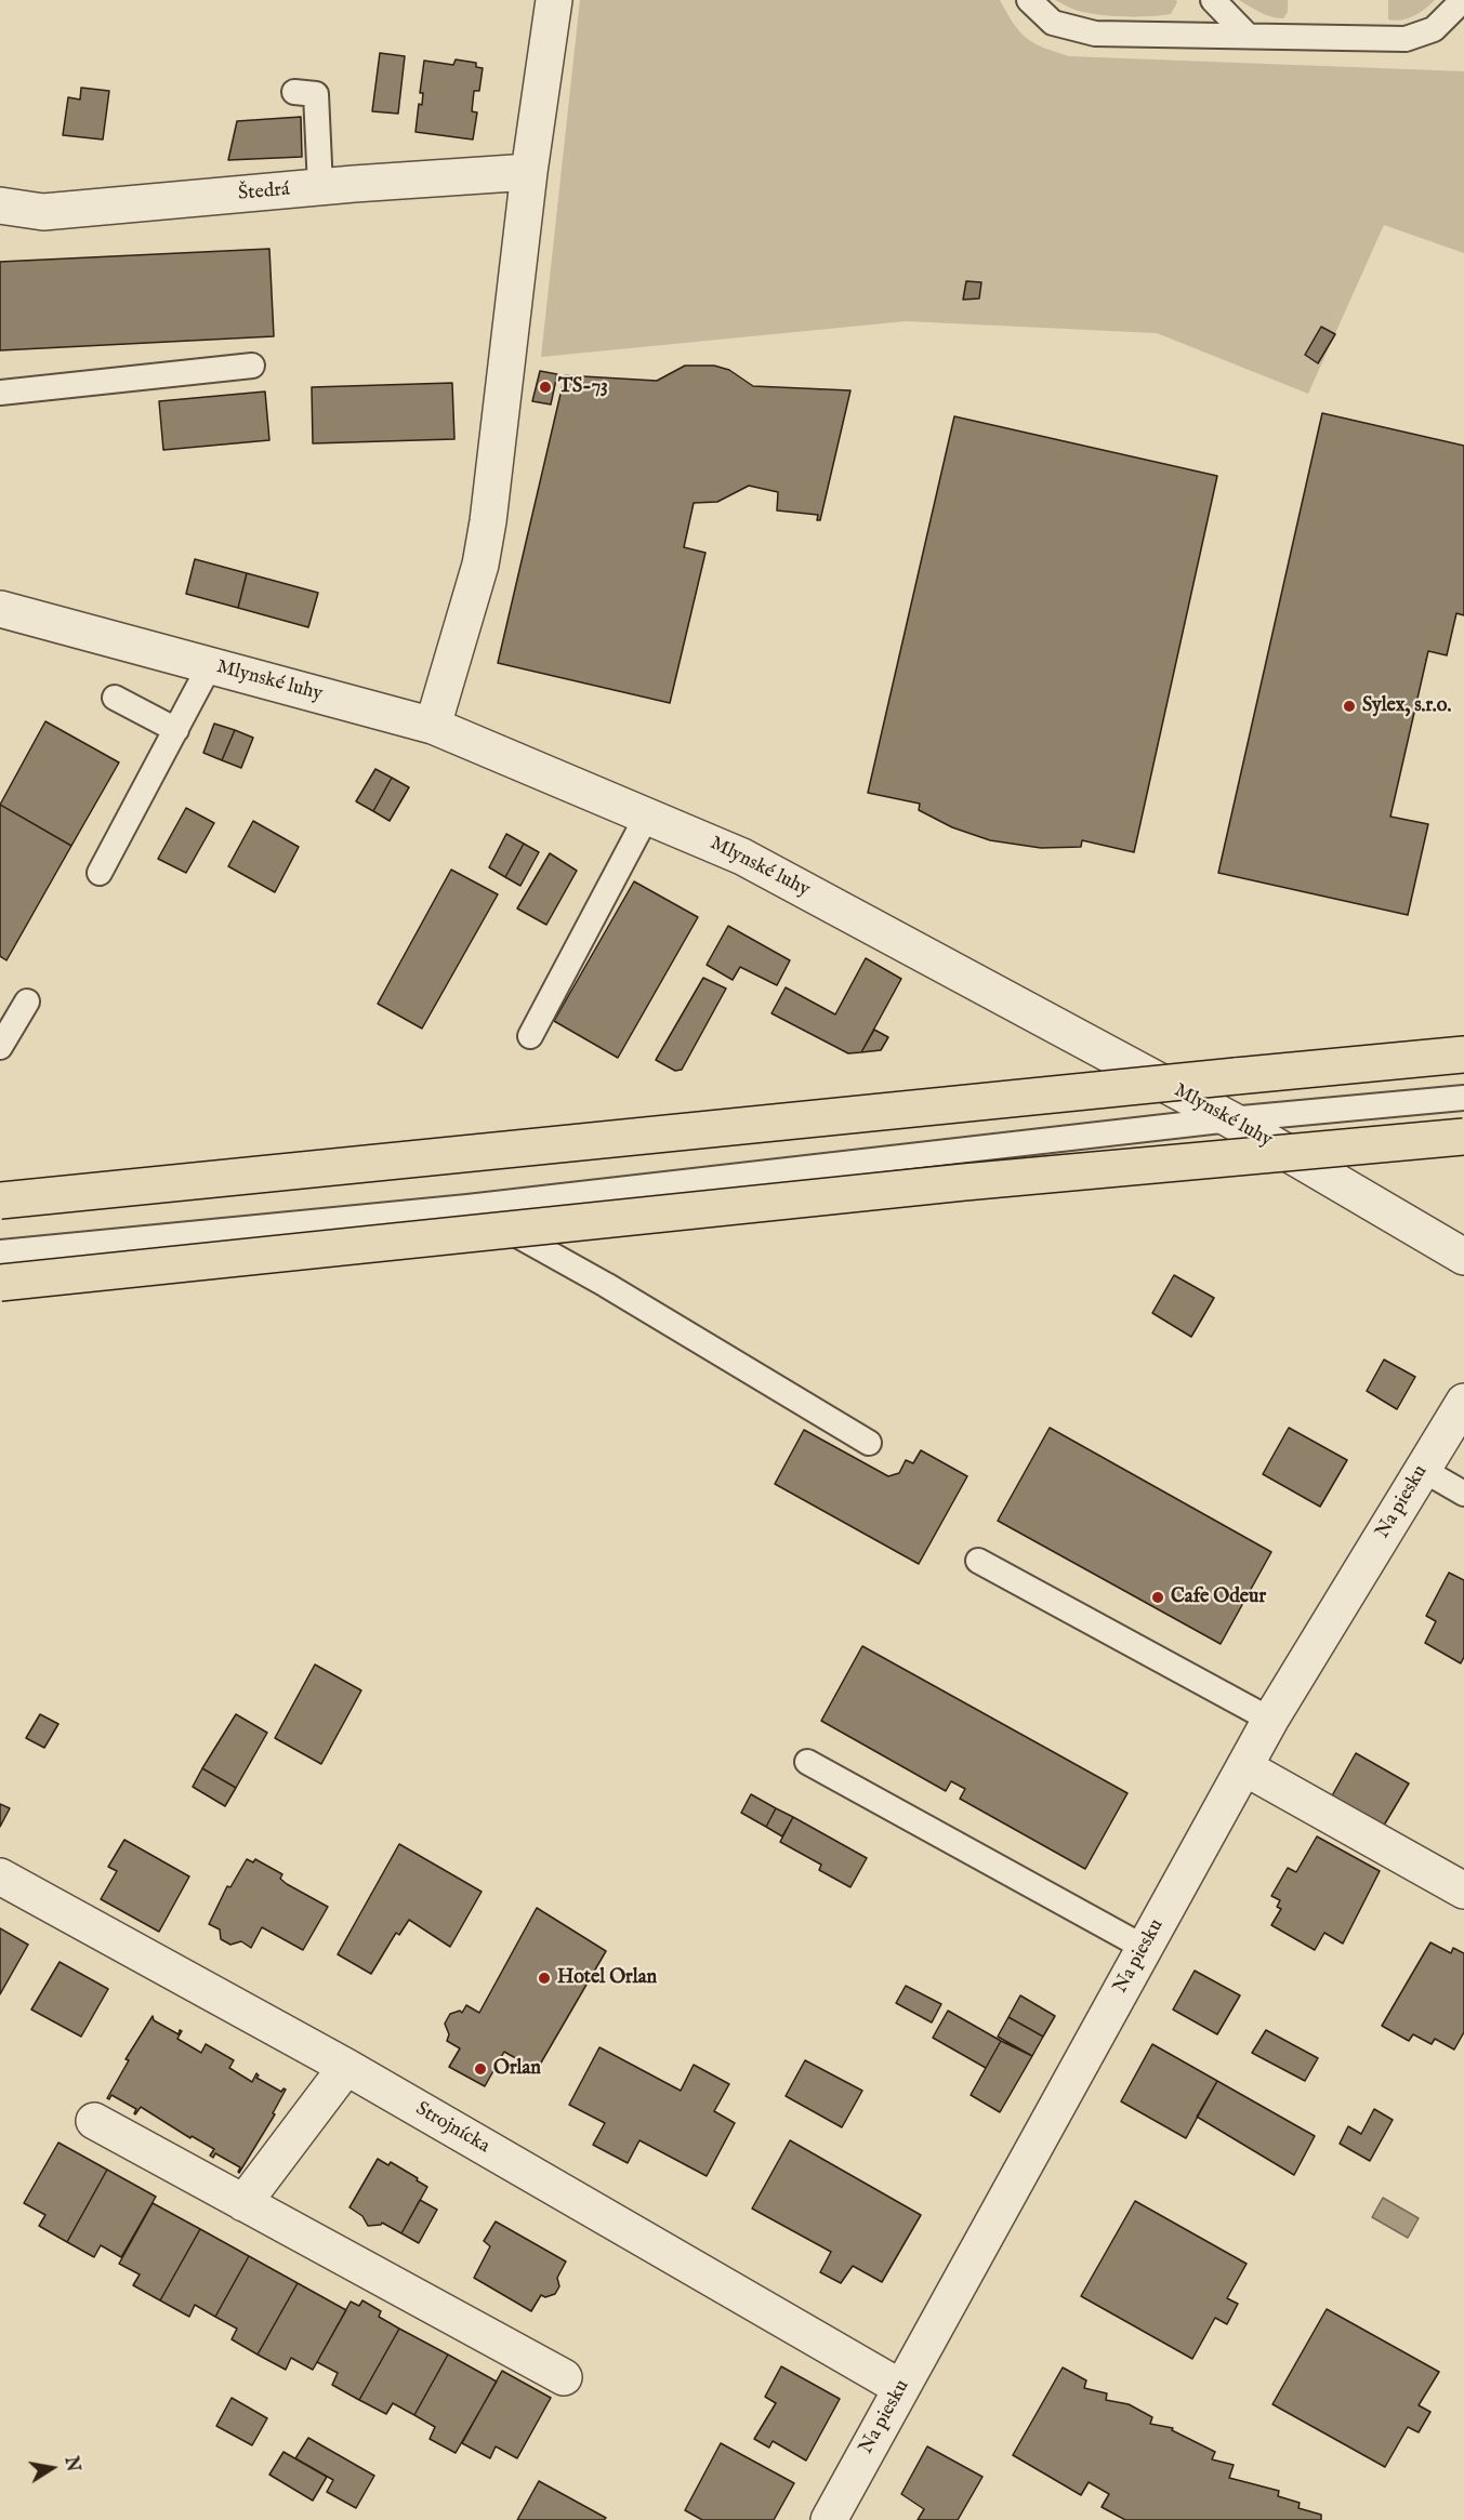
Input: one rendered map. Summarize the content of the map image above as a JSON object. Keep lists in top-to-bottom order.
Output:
{
  "streets": {
    "street": [
      "Štedrá",
      "Mlynské luhy",
      "Na piesku",
      "Strojnícka"
    ]
  },
  "crossings": [
    ["Na piesku", "Strojnícka"]
  ],
  "places": [
    "TS-73",
    "Sylex, s.r.o.",
    "Cafe Odeur",
    "Hotel Orlan",
    "Orlan"
  ],
  "north": "right"
}
